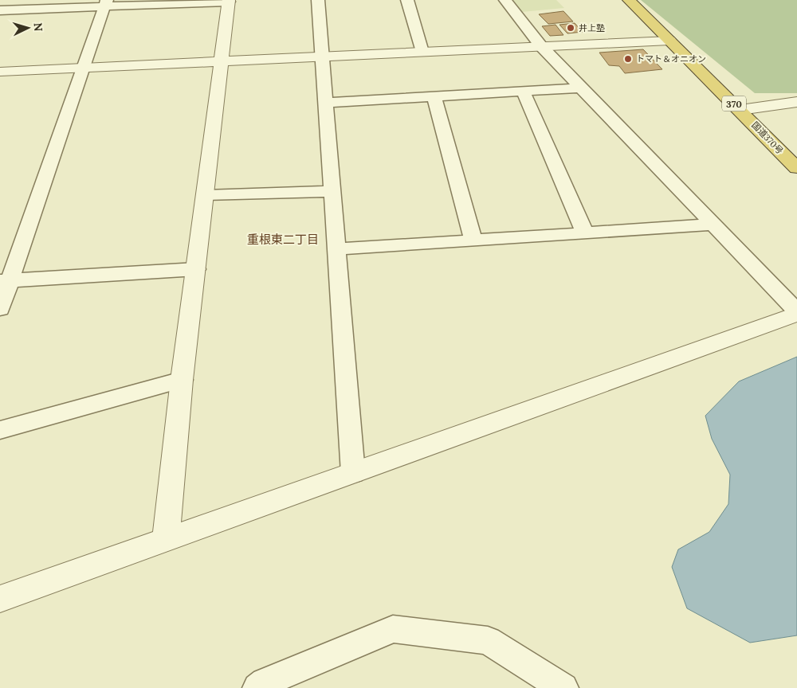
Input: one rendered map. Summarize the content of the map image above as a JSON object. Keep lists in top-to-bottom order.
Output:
{
  "streets": {
    "highway": ["370", "国道370号"]
  },
  "districts": ["重根東二丁目"],
  "places": ["井上塾", "トマト＆オニオン"],
  "north": "right"
}
